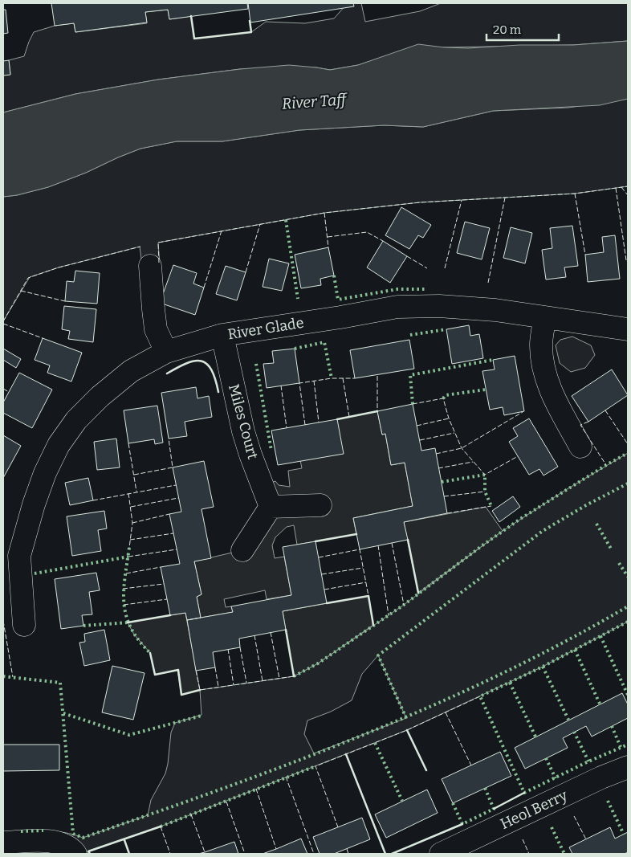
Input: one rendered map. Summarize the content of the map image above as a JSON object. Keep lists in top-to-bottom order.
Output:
{
  "streets": {
    "street": ["River Glade", "Miles Court", "Heol Berry"]
  },
  "crossings": [
    ["River Glade", "Miles Court"]
  ],
  "water": ["River Taff"],
  "scale_bar": "20 m"
}
